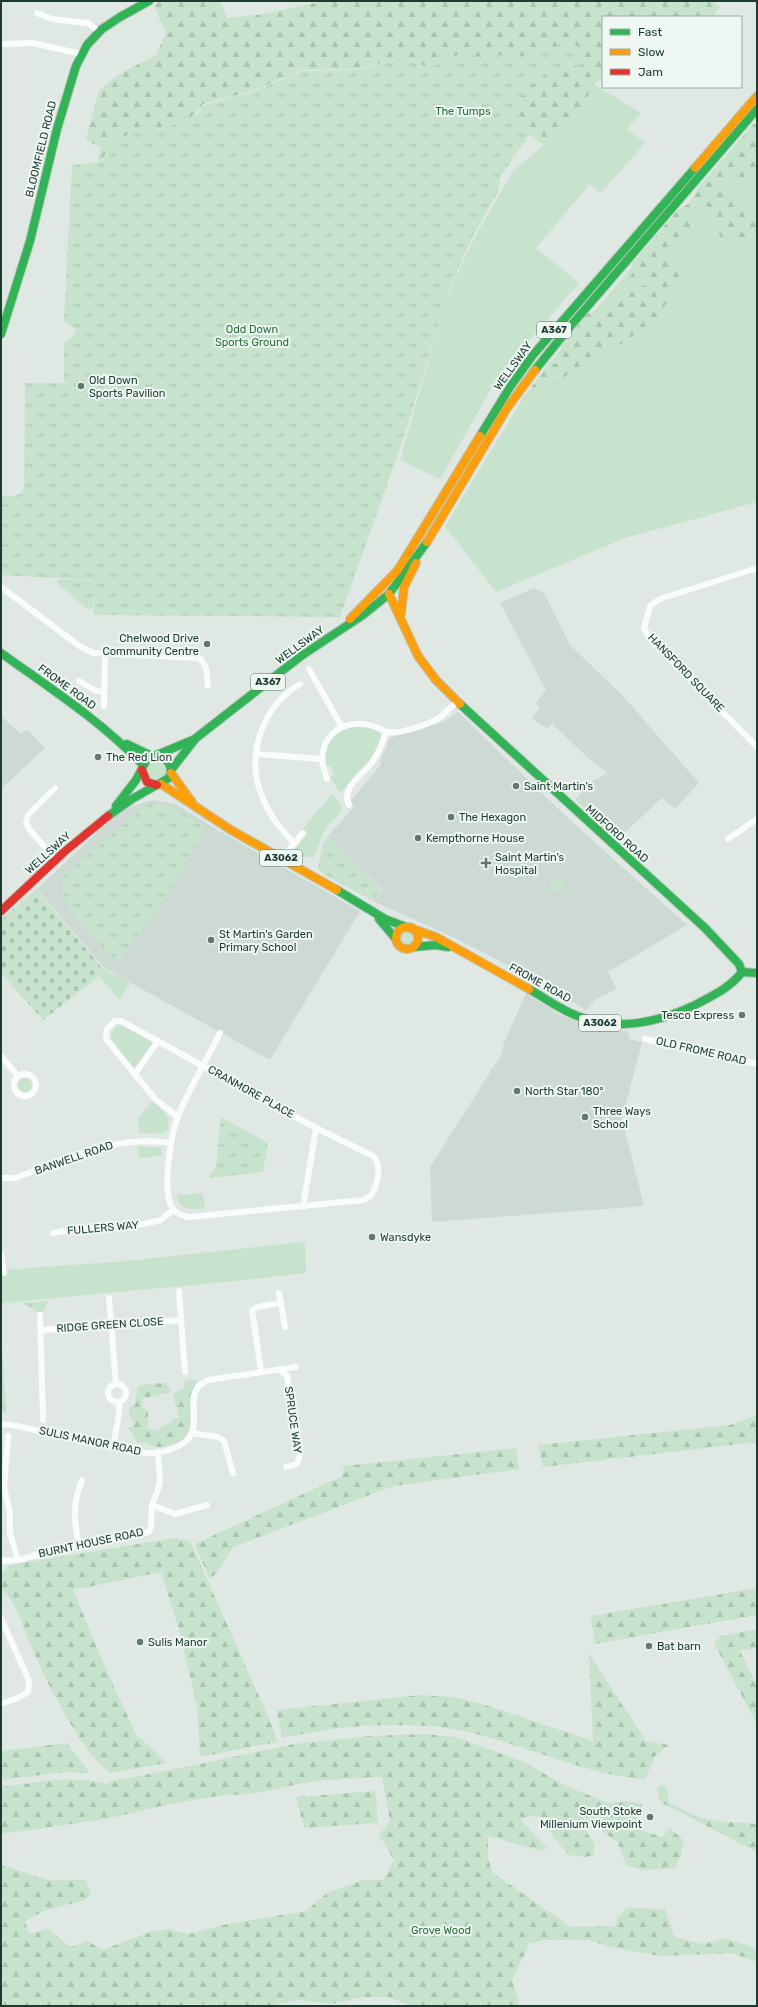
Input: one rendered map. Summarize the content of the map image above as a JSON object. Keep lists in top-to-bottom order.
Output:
{
  "streets": {
    "main road": [
      "BLOOMFIELD ROAD",
      "A367",
      "WELLSWAY",
      "FROME ROAD",
      "MIDFORD ROAD",
      "A3062"
    ],
    "street": [
      "HANSFORD SQUARE",
      "OLD FROME ROAD",
      "CRANMORE PLACE",
      "BANWELL ROAD",
      "FULLERS WAY",
      "RIDGE GREEN CLOSE",
      "SPRUCE WAY",
      "SULIS MANOR ROAD",
      "BURNT HOUSE ROAD"
    ]
  },
  "crossings": [
    ["WELLSWAY", "FROME ROAD"],
    ["WELLSWAY", "MIDFORD ROAD"],
    ["FROME ROAD", "MIDFORD ROAD"],
    ["CRANMORE PLACE", "BANWELL ROAD"],
    ["CRANMORE PLACE", "FULLERS WAY"],
    ["SULIS MANOR ROAD", "BURNT HOUSE ROAD"]
  ],
  "parks": ["The Tumps", "Odd Down Sports Ground", "Grove Wood"],
  "places": {
    "other": [
      "Old Down Sports Pavilion",
      "Chelwood Drive Community Centre",
      "The Red Lion",
      "Saint Martin's",
      "The Hexagon",
      "Kempthorne House",
      "St Martin's Garden Primary School",
      "Tesco Express",
      "North Star 180°",
      "Three Ways School",
      "Wansdyke",
      "Sulis Manor",
      "Bat barn",
      "South Stoke Millenium Viewpoint"
    ],
    "health": ["Saint Martin's Hospital"]
  },
  "legend": ["Fast", "Slow", "Jam"]
}
